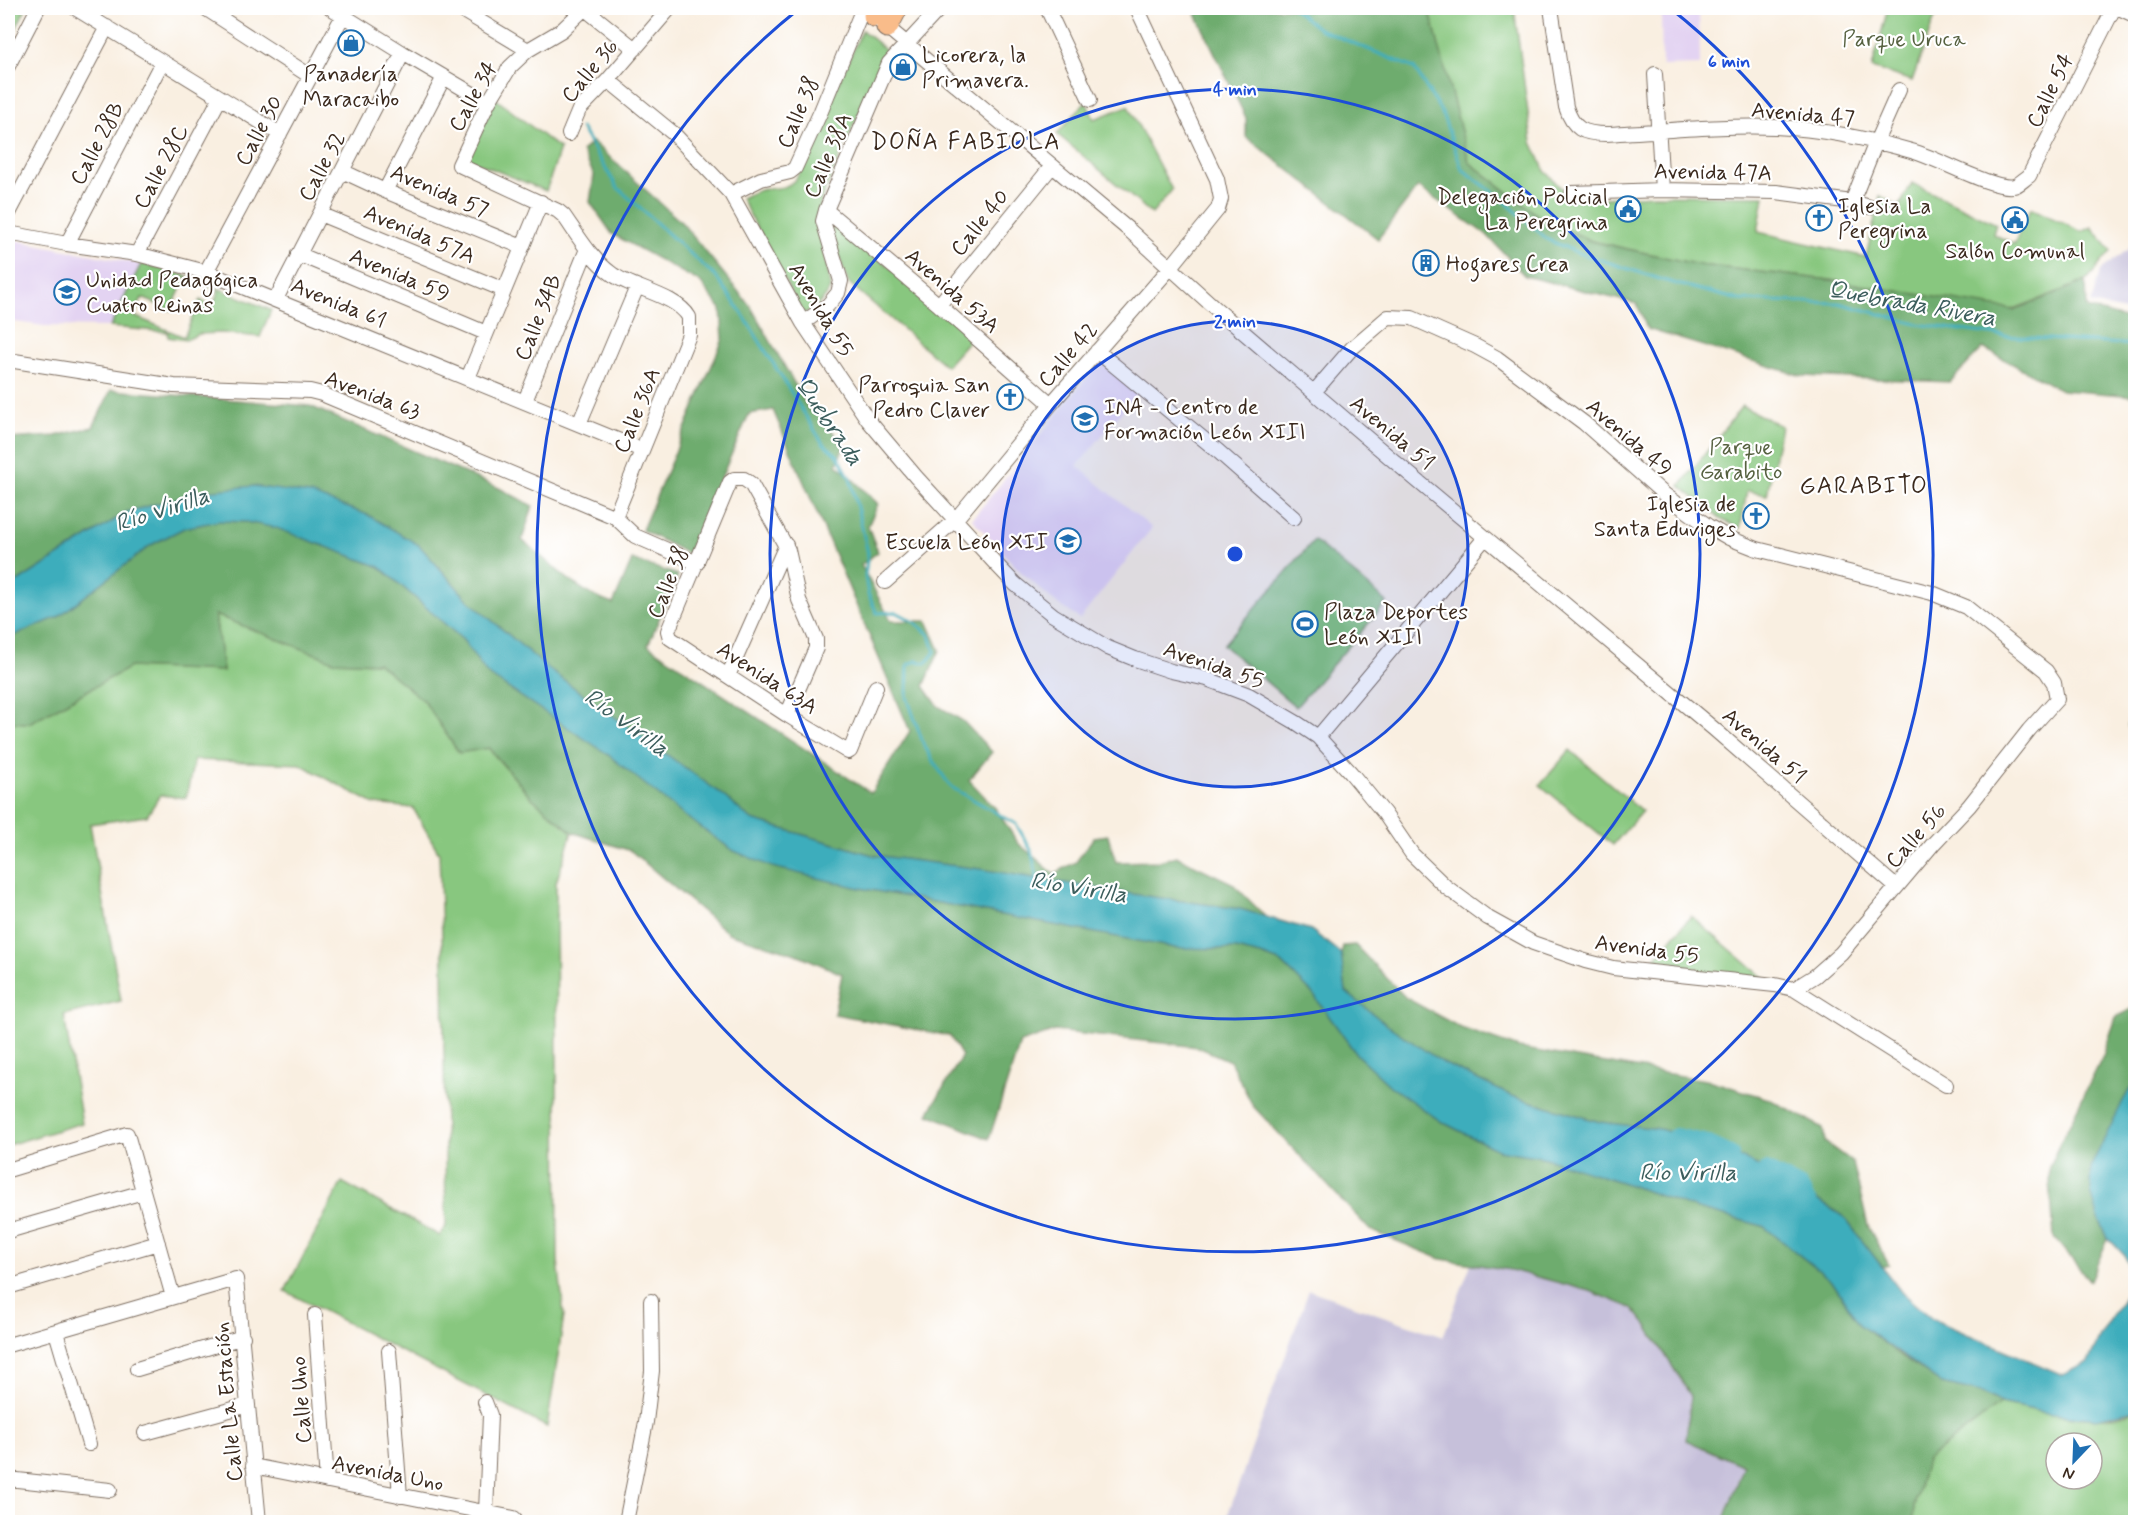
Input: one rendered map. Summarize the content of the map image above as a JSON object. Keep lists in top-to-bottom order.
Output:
{
  "streets": {
    "street": [
      "Calle 36",
      "Calle 54",
      "Calle 34",
      "Calle 38",
      "Avenida 47",
      "Calle 30",
      "Calle 28B",
      "Calle 38A",
      "Calle 28C",
      "Calle 32",
      "Avenida 47A",
      "Avenida 57",
      "Calle 40",
      "Avenida 57A",
      "Avenida 59",
      "Avenida 53A",
      "Avenida 61",
      "Avenida 55",
      "Calle 34B",
      "Calle 42",
      "Avenida 63",
      "Calle 36A",
      "Avenida 51",
      "Avenida 49",
      "Avenida 63A",
      "Calle 56",
      "Calle Uno",
      "Calle La Estación",
      "Avenida Uno"
    ]
  },
  "crossings": [
    ["Calle 36", "Avenida 55"],
    ["Calle 54", "Avenida 47"],
    ["Calle 38", "Avenida 55"],
    ["Calle 38", "Avenida 63"],
    ["Calle 38", "Avenida 51"],
    ["Calle 38", "Avenida 63A"],
    ["Calle 30", "Avenida 61"],
    ["Calle 28B", "Avenida 61"],
    ["Calle 38A", "Avenida 53A"],
    ["Calle 38A", "Avenida 55"],
    ["Calle 38A", "Avenida 51"],
    ["Calle 28C", "Avenida 61"],
    ["Calle 32", "Avenida 57"],
    ["Calle 32", "Avenida 57A"],
    ["Calle 32", "Avenida 59"],
    ["Calle 32", "Avenida 61"],
    ["Calle 40", "Avenida 53A"],
    ["Calle 40", "Avenida 51"],
    ["Avenida 53A", "Calle 42"],
    ["Avenida 61", "Calle 34B"],
    ["Avenida 61", "Calle 36A"],
    ["Avenida 55", "Calle 42"],
    ["Avenida 55", "Calle 56"],
    ["Calle 42", "Avenida 51"],
    ["Avenida 63", "Calle 36A"],
    ["Avenida 51", "Avenida 49"],
    ["Avenida 51", "Calle 56"],
    ["Avenida 49", "Calle 56"],
    ["Calle Uno", "Avenida Uno"],
    ["Calle La Estación", "Avenida Uno"]
  ],
  "districts": ["DOÑA FABIOLA", "GARABITO"],
  "water": ["Quebrada Rivera", "Quebrada", "Río Virilla"],
  "parks": ["Parque Uruca", "Parque Garabito"],
  "places": {
    "shop": ["Panadería Maracaibo", "Licorera, la Primavera."],
    "public building": ["Delegación Policial La Peregrina", "Salón Comunal"],
    "church": ["Iglesia La Peregrina", "Parroquia San Pedro Claver", "Iglesia de Santa Eduviges"],
    "building": ["Hogares Crea"],
    "school or university": ["Unidad Pedagógica Cuatro Reinas", "INA - Centro de Formación León XIII", "Escuela León XII"],
    "sports": ["Plaza Deportes León XIII"]
  },
  "north": "bottom left",
  "rings": ["6 min", "4 min", "2 min"]
}
